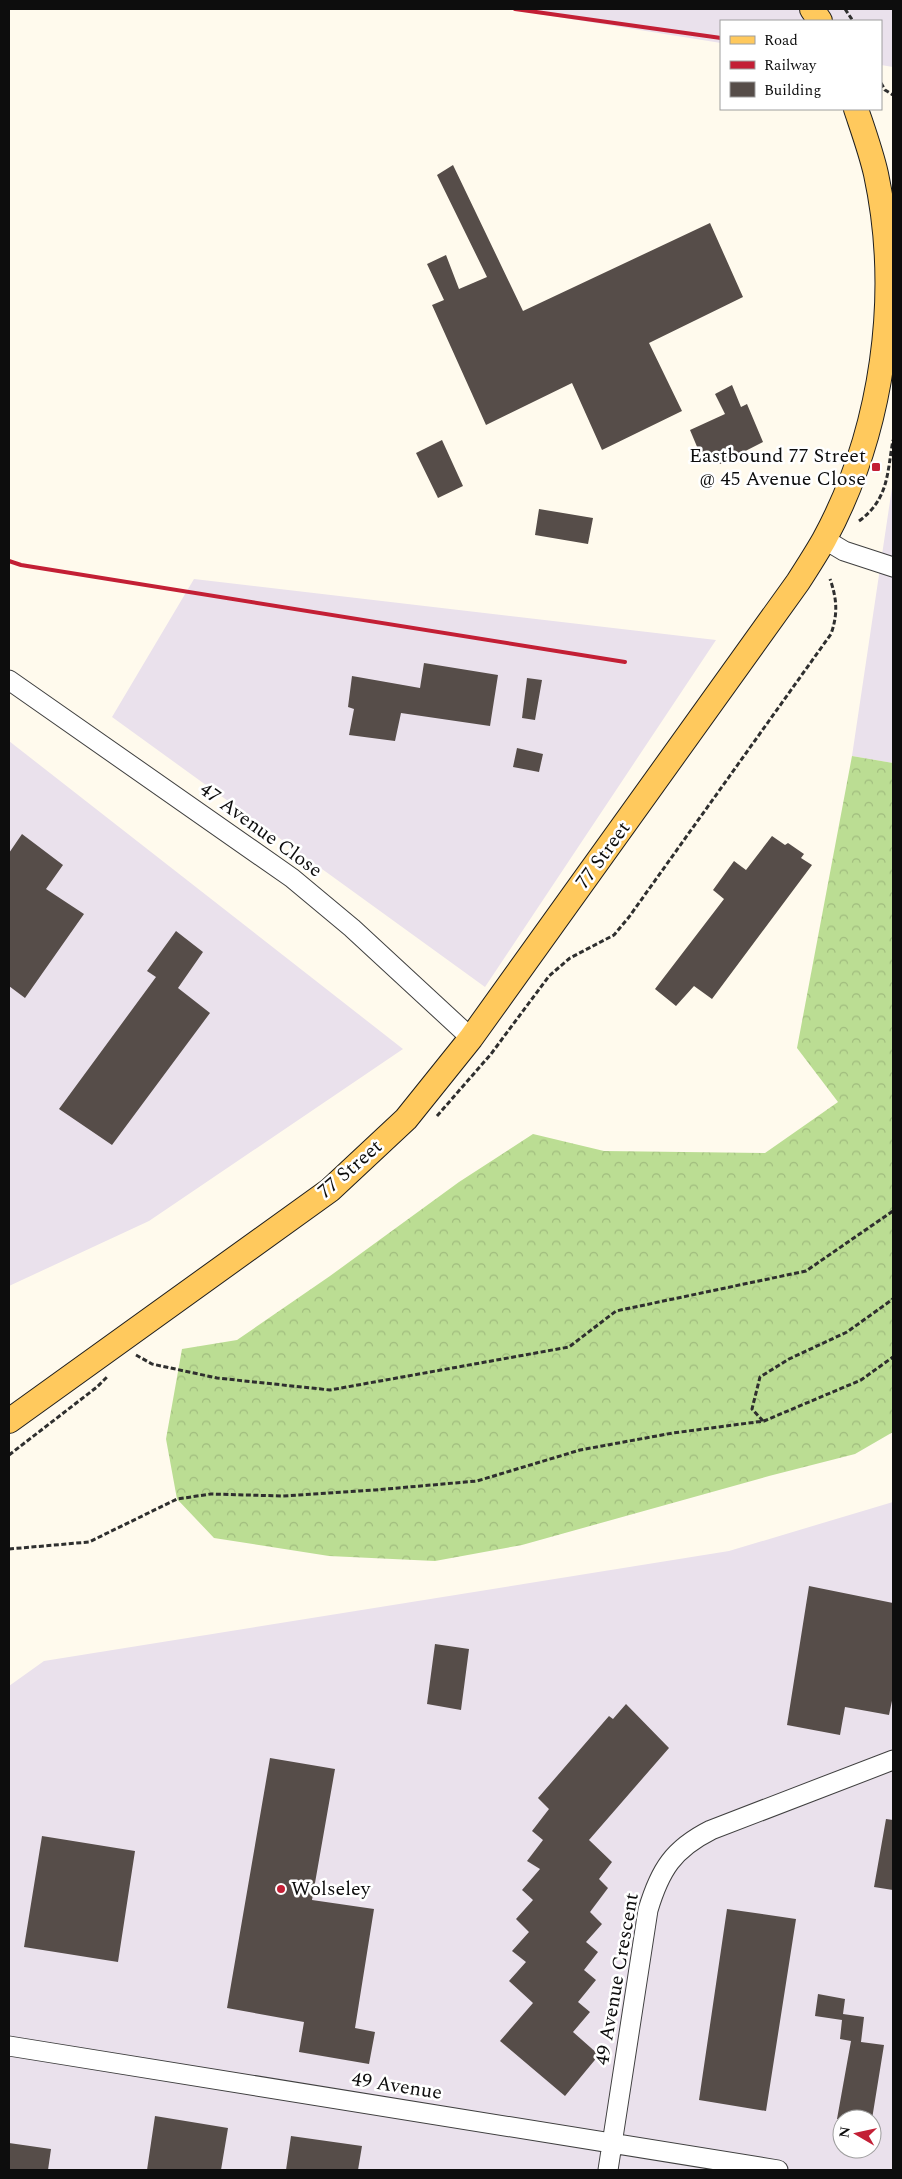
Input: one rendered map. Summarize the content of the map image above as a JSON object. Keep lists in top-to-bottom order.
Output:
{
  "streets": {
    "main road": ["77 Street"],
    "street": ["47 Avenue Close", "49 Avenue Crescent", "49 Avenue"]
  },
  "crossings": [
    ["47 Avenue Close", "77 Street"],
    ["49 Avenue Crescent", "49 Avenue"]
  ],
  "places": {
    "transit": ["Eastbound 77 Street @ 45 Avenue Close"],
    "other": ["Wolseley"]
  },
  "legend": ["Road", "Railway", "Building"],
  "north": "left"
}
